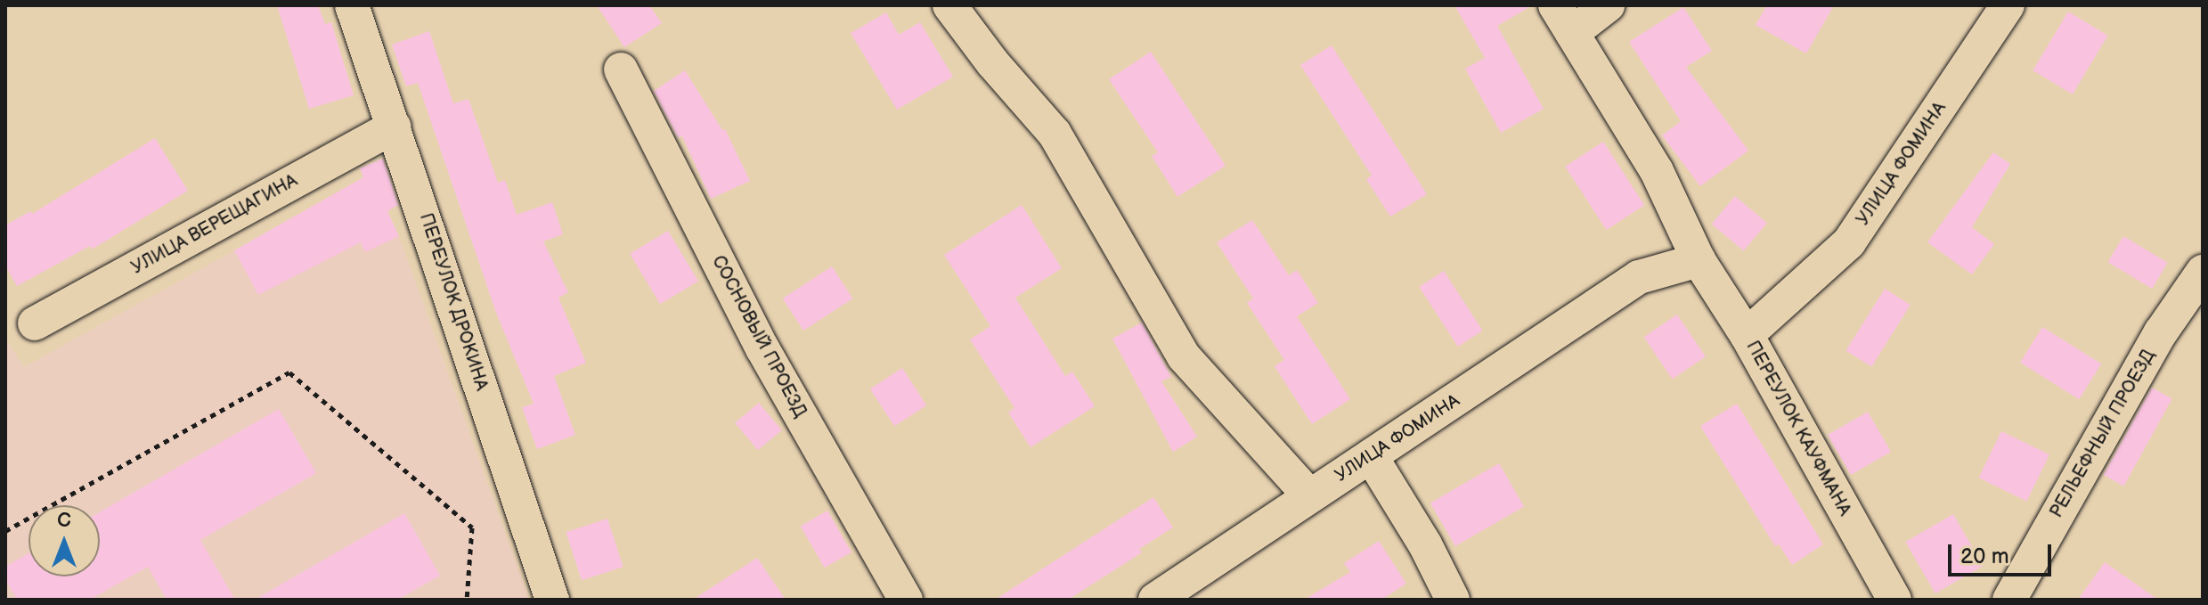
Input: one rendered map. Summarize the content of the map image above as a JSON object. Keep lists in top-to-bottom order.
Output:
{
  "streets": {
    "street": [
      "УЛИЦА ФОМИНА",
      "УЛИЦА ВЕРЕЩАГИНА",
      "ПЕРЕУЛОК ДРОКИНА",
      "СОСНОВЫЙ ПРОЕЗД",
      "ПЕРЕУЛОК КАУФМАНА",
      "РЕЛЬЕФНЫЙ ПРОЕЗД"
    ]
  },
  "crossings": [
    ["УЛИЦА ФОМИНА", "ПЕРЕУЛОК КАУФМАНА"],
    ["УЛИЦА ВЕРЕЩАГИНА", "ПЕРЕУЛОК ДРОКИНА"]
  ],
  "scale_bar": "20 m",
  "north": "top"
}
